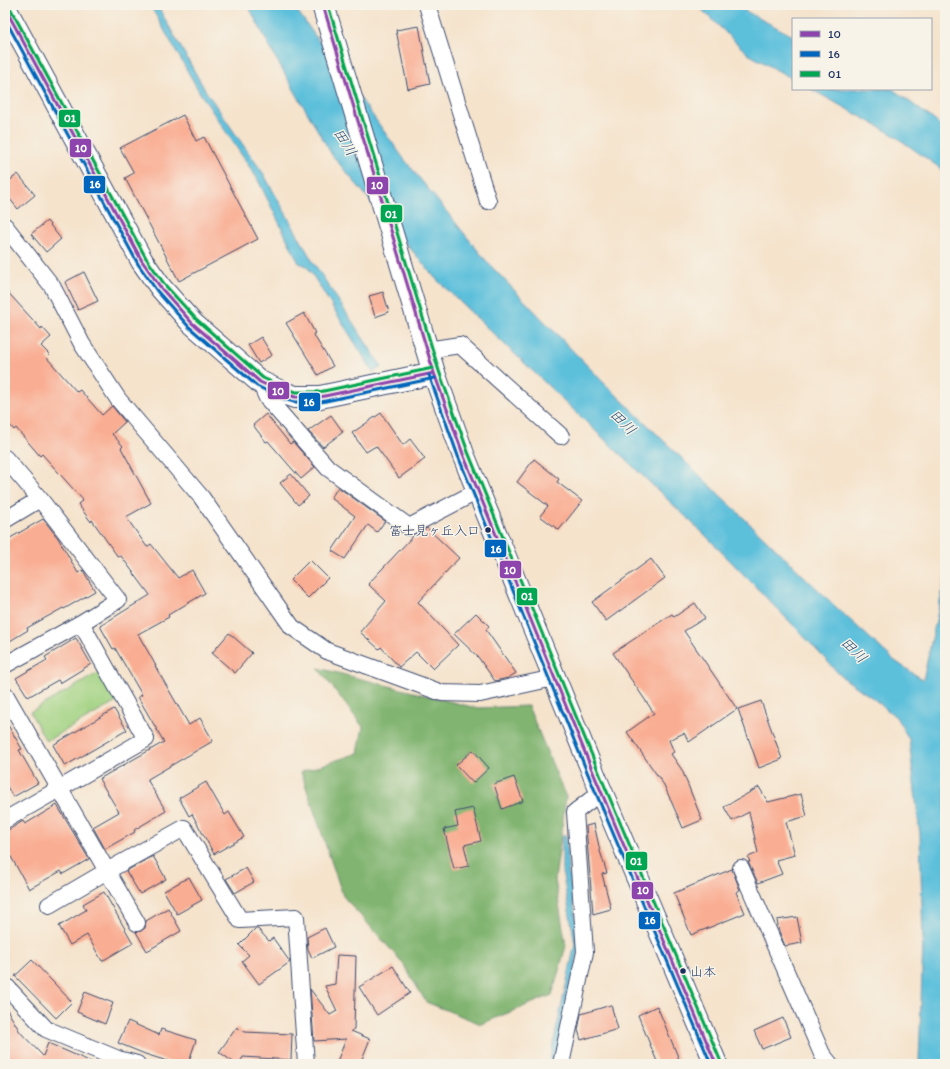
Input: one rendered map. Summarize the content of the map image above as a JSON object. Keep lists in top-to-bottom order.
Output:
{
  "water": ["田川"],
  "places": ["富士見ヶ丘入口", "山本"],
  "lines": ["transit line 10", "transit line 01", "transit line 16"],
  "legend": ["10", "16", "01"]
}
